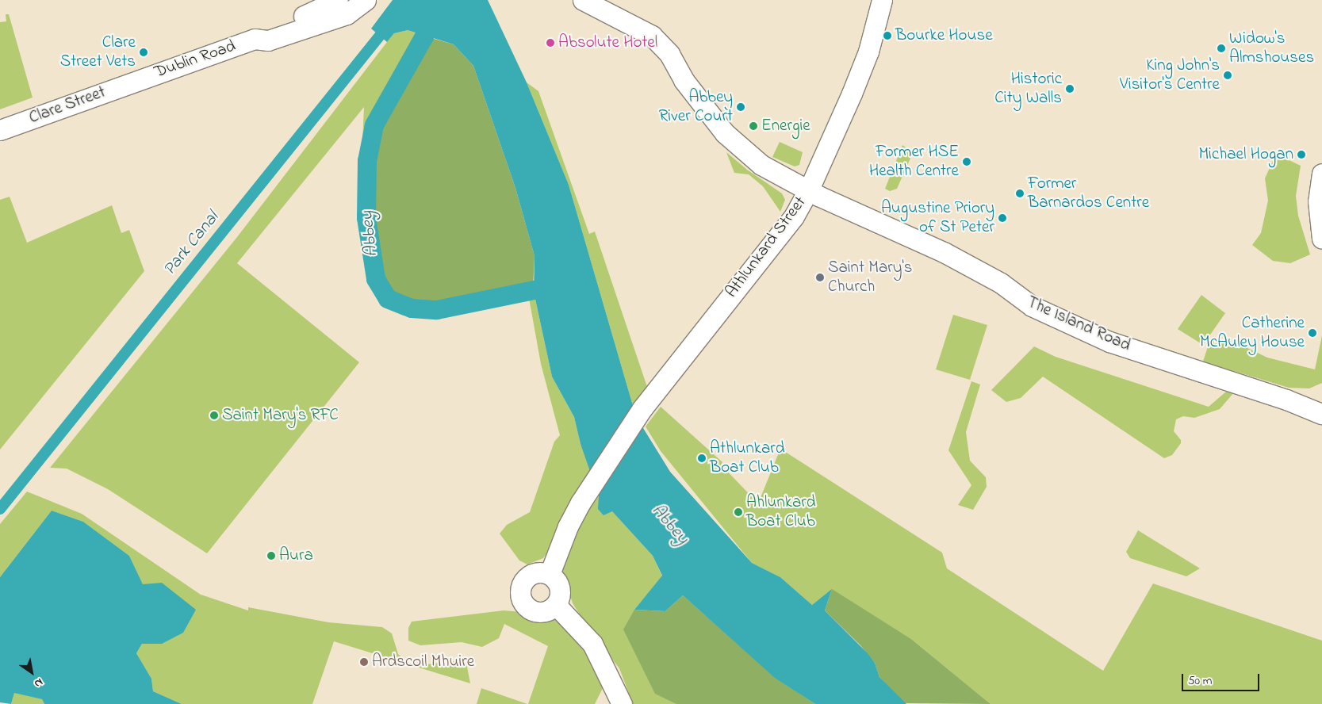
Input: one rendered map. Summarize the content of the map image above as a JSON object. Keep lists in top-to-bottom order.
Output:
{
  "streets": {
    "main road": [
      "Dublin Road",
      "Clare Street",
      "Athlunkard Street",
      "The Island Road"
    ]
  },
  "crossings": [
    ["Dublin Road", "Clare Street"],
    ["Athlunkard Street", "The Island Road"]
  ],
  "water": ["Abbey", "Park Canal"],
  "places": [
    "Bourke House",
    "Absolute Hotel",
    "Widow's Almshouses",
    "Clare Street Vets",
    "King John's Visitor's Centre",
    "Historic City Walls",
    "Abbey River Court",
    "Energie",
    "Michael Hogan",
    "Former HSE Health Centre",
    "Former Barnardos Centre",
    "Augustine Priory of St Peter",
    "Saint Mary's Church",
    "Catherine McAuley House",
    "Saint Mary's RFC",
    "Athlunkard Boat Club",
    "Ahlunkard Boat Club",
    "Aura",
    "Ardscoil Mhuire"
  ],
  "scale_bar": "50 m",
  "north": "bottom right"
}
